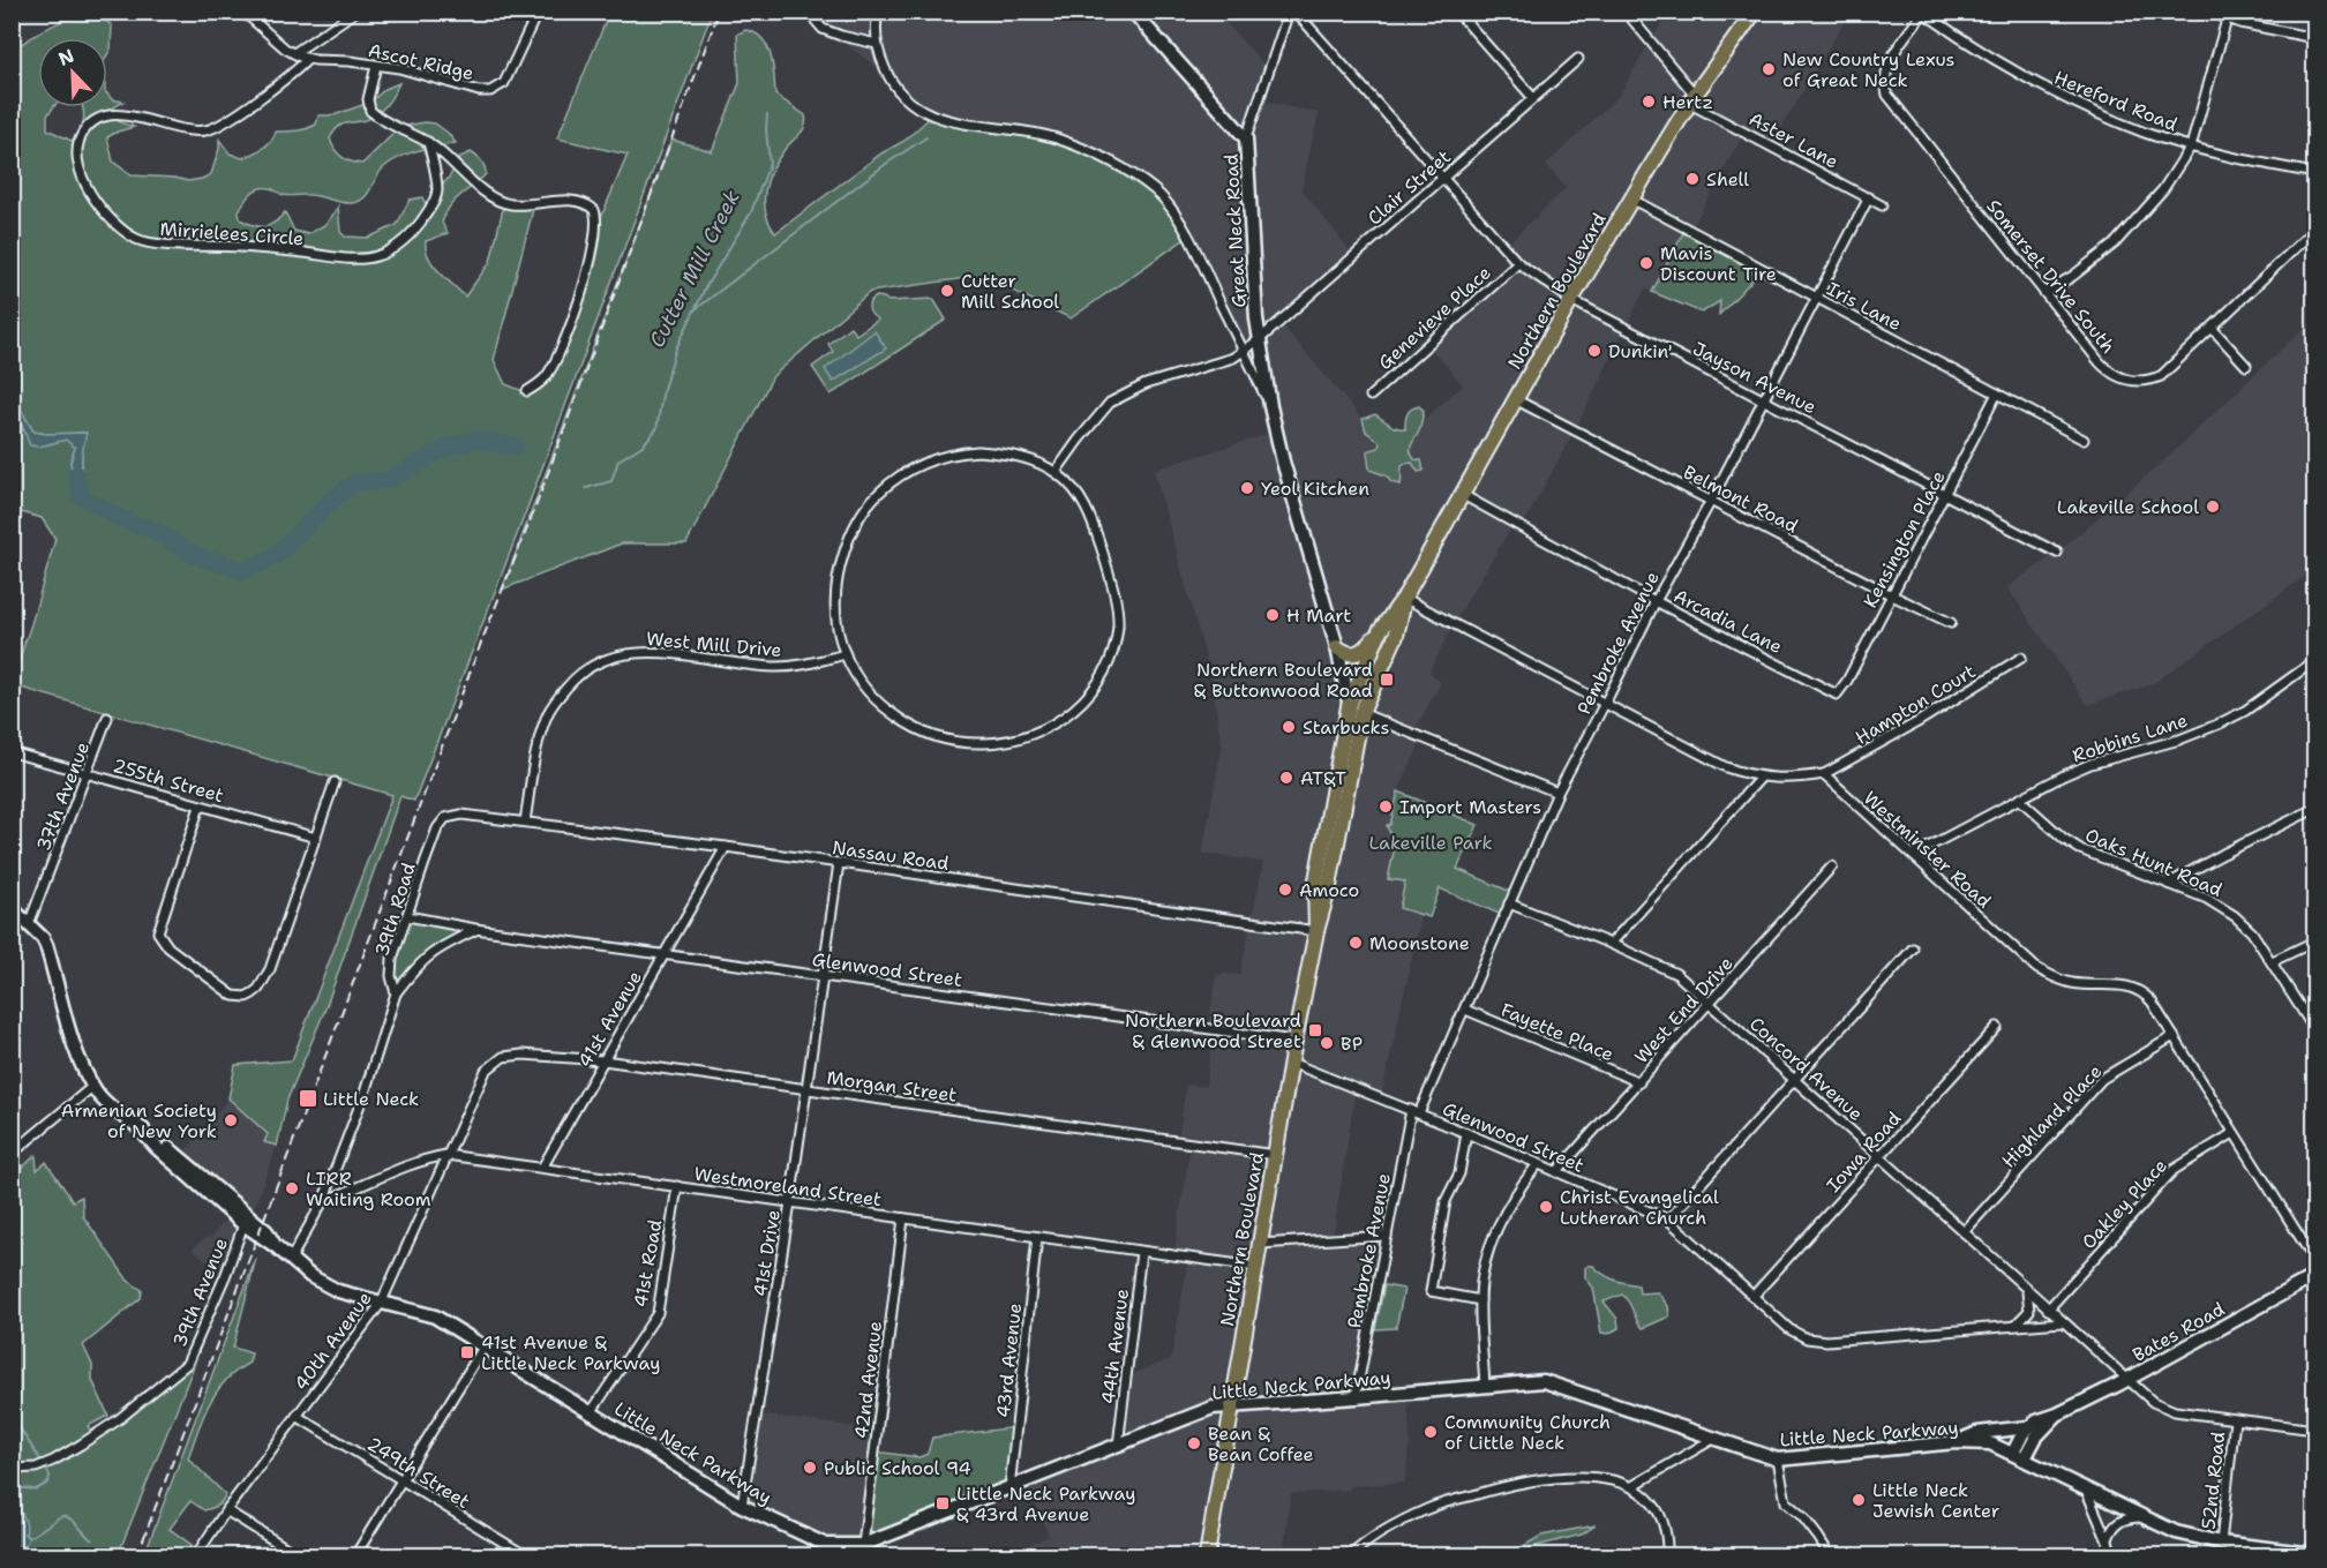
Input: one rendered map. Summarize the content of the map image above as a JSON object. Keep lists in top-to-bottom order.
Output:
{
  "streets": {
    "main road": ["Northern Boulevard"],
    "street": [
      "Ascot Ridge",
      "Hereford Road",
      "Aster Lane",
      "Clair Street",
      "Great Neck Road",
      "Mirrielees Circle",
      "Somerset Drive South",
      "Iris Lane",
      "Genevieve Place",
      "Jayson Avenue",
      "Belmont Road",
      "Kensington Place",
      "Arcadia Lane",
      "Pembroke Avenue",
      "West Mill Drive",
      "Hampton Court",
      "Robbins Lane",
      "255th Street",
      "37th Avenue",
      "Westminster Road",
      "Nassau Road",
      "Oaks Hunt Road",
      "39th Road",
      "Glenwood Street",
      "West End Drive",
      "41st Avenue",
      "Fayette Place",
      "Concord Avenue",
      "Morgan Street",
      "Highland Place",
      "Iowa Road",
      "Westmoreland Street",
      "Oakley Place",
      "41st Drive",
      "41st Road",
      "39th Avenue",
      "Bates Road",
      "40th Avenue",
      "44th Avenue",
      "43rd Avenue",
      "42nd Avenue",
      "Little Neck Parkway",
      "249th Street",
      "52nd Road"
    ]
  },
  "crossings": [
    ["Ascot Ridge", "Mirrielees Circle"],
    ["Hereford Road", "Somerset Drive South"],
    ["Aster Lane", "Northern Boulevard"],
    ["Aster Lane", "Pembroke Avenue"],
    ["Clair Street", "Great Neck Road"],
    ["Clair Street", "Jayson Avenue"],
    ["Great Neck Road", "Northern Boulevard"],
    ["Northern Boulevard", "Iris Lane"],
    ["Northern Boulevard", "Jayson Avenue"],
    ["Northern Boulevard", "Belmont Road"],
    ["Northern Boulevard", "Arcadia Lane"],
    ["Northern Boulevard", "Nassau Road"],
    ["Northern Boulevard", "Glenwood Street"],
    ["Northern Boulevard", "Morgan Street"],
    ["Northern Boulevard", "Westmoreland Street"],
    ["Northern Boulevard", "Little Neck Parkway"],
    ["Iris Lane", "Kensington Place"],
    ["Iris Lane", "Pembroke Avenue"],
    ["Genevieve Place", "Jayson Avenue"],
    ["Jayson Avenue", "Kensington Place"],
    ["Jayson Avenue", "Pembroke Avenue"],
    ["Belmont Road", "Kensington Place"],
    ["Belmont Road", "Pembroke Avenue"],
    ["Kensington Place", "Arcadia Lane"],
    ["Arcadia Lane", "Pembroke Avenue"],
    ["Pembroke Avenue", "Glenwood Street"],
    ["Pembroke Avenue", "Fayette Place"],
    ["Pembroke Avenue", "Concord Avenue"],
    ["Pembroke Avenue", "Little Neck Parkway"],
    ["West Mill Drive", "Nassau Road"],
    ["Hampton Court", "Westminster Road"],
    ["Robbins Lane", "Westminster Road"],
    ["Robbins Lane", "Oaks Hunt Road"],
    ["255th Street", "37th Avenue"],
    ["37th Avenue", "Little Neck Parkway"],
    ["Westminster Road", "Highland Place"],
    ["Westminster Road", "Oakley Place"],
    ["Nassau Road", "39th Road"],
    ["Nassau Road", "41st Avenue"],
    ["Nassau Road", "41st Drive"],
    ["39th Road", "Glenwood Street"],
    ["39th Road", "Westmoreland Street"],
    ["39th Road", "Little Neck Parkway"],
    ["Glenwood Street", "West End Drive"],
    ["Glenwood Street", "41st Avenue"],
    ["Glenwood Street", "Concord Avenue"],
    ["Glenwood Street", "Iowa Road"],
    ["Glenwood Street", "41st Drive"],
    ["West End Drive", "Fayette Place"],
    ["West End Drive", "Concord Avenue"],
    ["41st Avenue", "Morgan Street"],
    ["41st Avenue", "Westmoreland Street"],
    ["Concord Avenue", "Highland Place"],
    ["Concord Avenue", "Iowa Road"],
    ["Concord Avenue", "Oakley Place"],
    ["Concord Avenue", "Bates Road"],
    ["Concord Avenue", "52nd Road"],
    ["Morgan Street", "41st Drive"],
    ["Morgan Street", "40th Avenue"],
    ["Westmoreland Street", "41st Drive"],
    ["Westmoreland Street", "41st Road"],
    ["Westmoreland Street", "40th Avenue"],
    ["Westmoreland Street", "44th Avenue"],
    ["Westmoreland Street", "43rd Avenue"],
    ["Westmoreland Street", "42nd Avenue"],
    ["41st Drive", "Little Neck Parkway"],
    ["41st Road", "Little Neck Parkway"],
    ["39th Avenue", "Little Neck Parkway"],
    ["Bates Road", "Little Neck Parkway"],
    ["40th Avenue", "Little Neck Parkway"],
    ["40th Avenue", "249th Street"],
    ["44th Avenue", "Little Neck Parkway"],
    ["43rd Avenue", "Little Neck Parkway"],
    ["42nd Avenue", "Little Neck Parkway"],
    ["Little Neck Parkway", "52nd Road"]
  ],
  "water": ["Cutter Mill Creek"],
  "parks": ["Lakeville Park"],
  "places": {
    "other": [
      "New Country Lexus of Great Neck",
      "Hertz",
      "Shell",
      "Mavis Discount Tire",
      "Cutter Mill School",
      "Dunkin'",
      "Yeol Kitchen",
      "Lakeville School",
      "H Mart",
      "Starbucks",
      "AT&T",
      "Import Masters",
      "Amoco",
      "Moonstone",
      "BP",
      "Armenian Society of New York",
      "LIRR Waiting Room",
      "Christ Evangelical Lutheran Church",
      "Community Church of Little Neck",
      "Bean & Bean Coffee",
      "Public School 94",
      "Little Neck Jewish Center"
    ],
    "transit": [
      "Northern Boulevard & Buttonwood Road",
      "Northern Boulevard & Glenwood Street",
      "Little Neck",
      "41st Avenue & Little Neck Parkway",
      "Little Neck Parkway & 43rd Avenue"
    ]
  },
  "north": "top left"
}
